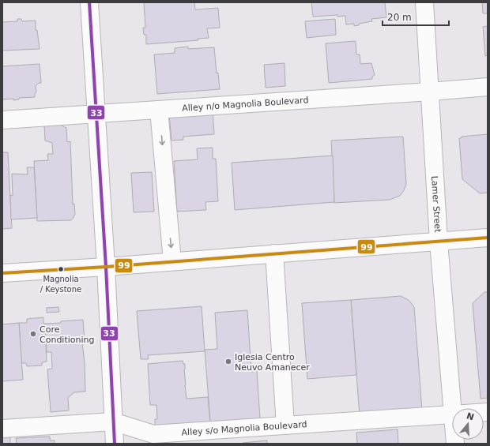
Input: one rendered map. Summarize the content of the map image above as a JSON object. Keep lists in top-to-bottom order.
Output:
{
  "streets": {
    "street": ["Alley n/o Magnolia Boulevard", "Lamer Street", "Alley s/o Magnolia Boulevard"]
  },
  "crossings": [
    ["Alley n/o Magnolia Boulevard", "Lamer Street"]
  ],
  "places": ["Magnolia / Keystone", "Core Conditioning", "Iglesia Centro Neuvo Amanecer"],
  "lines": ["transit line 33", "transit line 99"],
  "scale_bar": "20 m",
  "north": "top"
}
